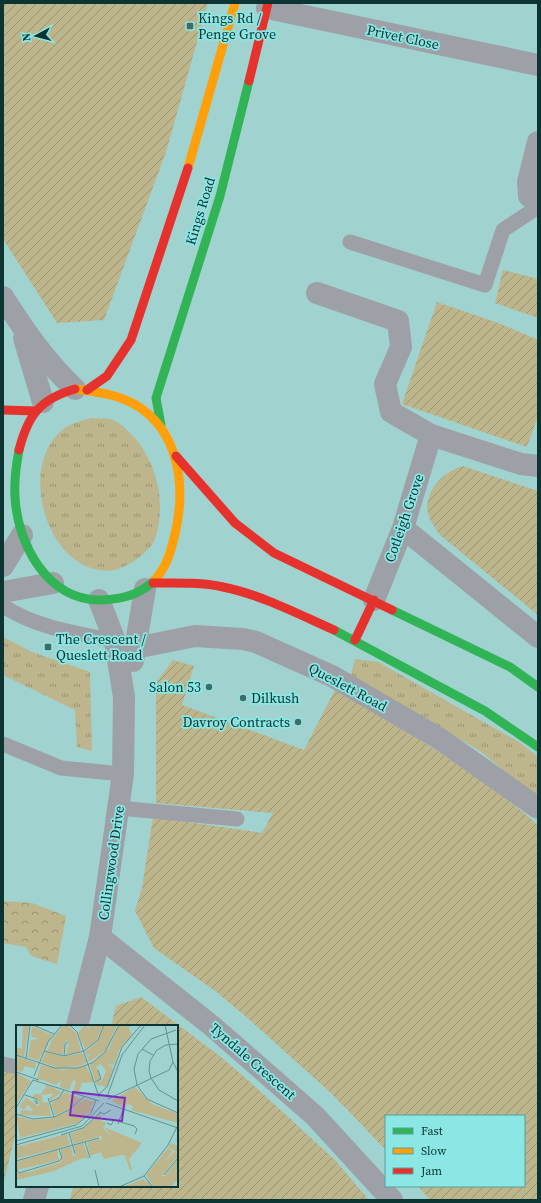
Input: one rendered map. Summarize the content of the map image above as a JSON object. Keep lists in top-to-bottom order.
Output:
{
  "streets": {
    "main road": ["Kings Road"],
    "street": [
      "Privet Close",
      "Cotleigh Grove",
      "Queslett Road",
      "Collingwood Drive",
      "Tyndale Crescent"
    ]
  },
  "crossings": [
    ["Privet Close", "Kings Road"],
    ["Queslett Road", "Collingwood Drive"],
    ["Collingwood Drive", "Tyndale Crescent"]
  ],
  "places": {
    "transit": ["Kings Rd / Penge Grove", "The Crescent / Queslett Road"],
    "other": ["Salon 53", "Dilkush", "Davroy Contracts"]
  },
  "legend": ["Fast", "Slow", "Jam"],
  "north": "left"
}
